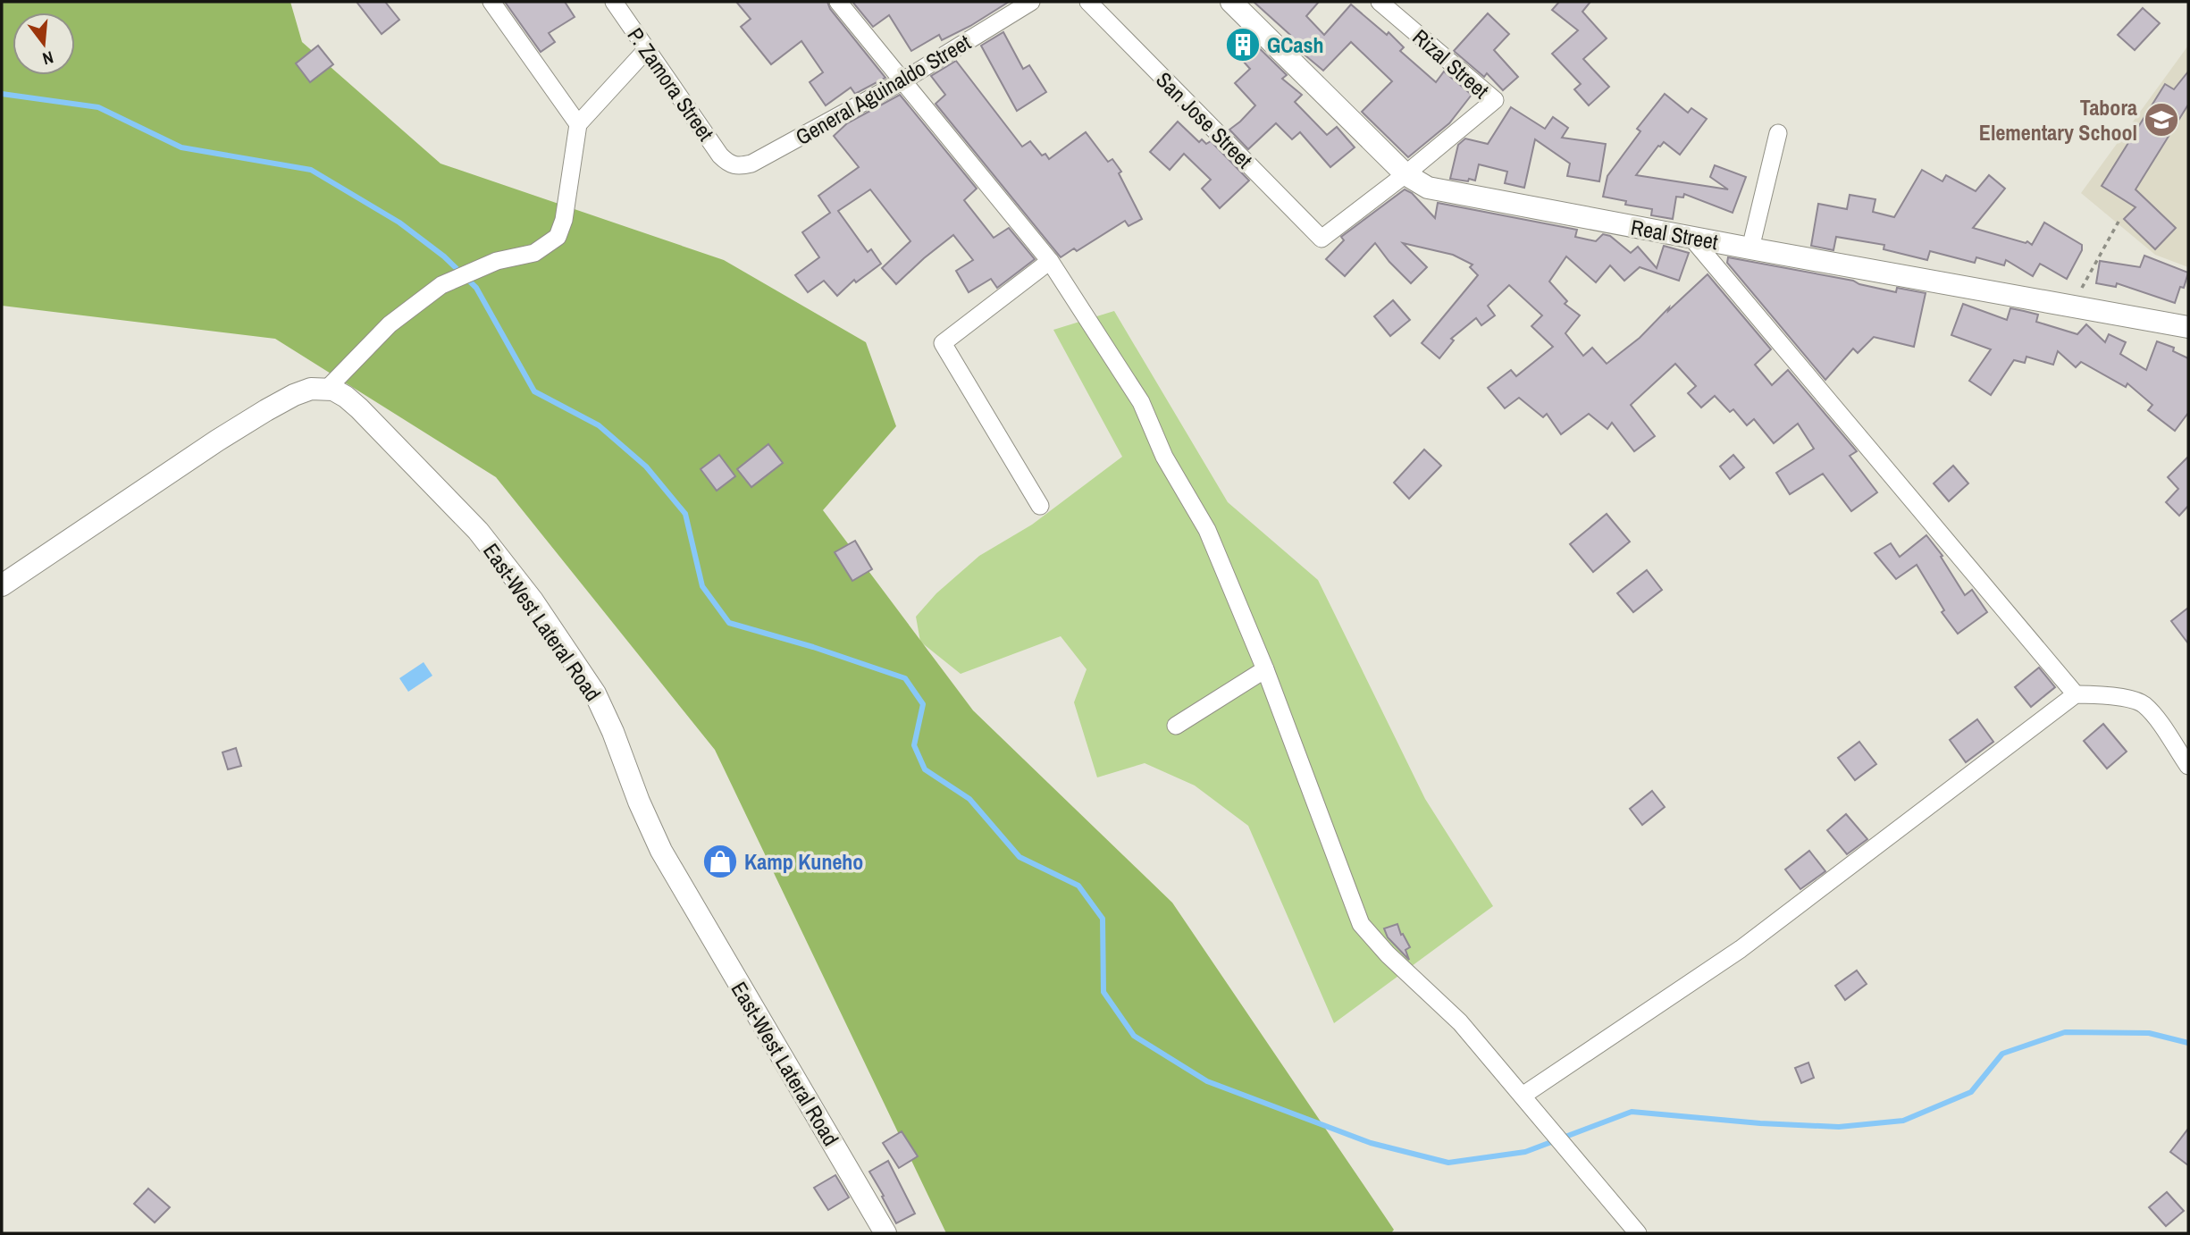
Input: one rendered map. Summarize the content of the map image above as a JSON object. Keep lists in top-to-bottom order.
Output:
{
  "streets": {
    "main road": ["Real Street", "East-West Lateral Road"],
    "street": [
      "Rizal Street",
      "P. Zamora Street",
      "General Aguinaldo Street",
      "San Jose Street"
    ]
  },
  "crossings": [
    ["Rizal Street", "San Jose Street"],
    ["Rizal Street", "Real Street"],
    ["P. Zamora Street", "General Aguinaldo Street"],
    ["San Jose Street", "Real Street"]
  ],
  "places": {
    "building": ["GCash"],
    "school or university": ["Tabora Elementary School"],
    "shop": ["Kamp Kuneho"]
  },
  "north": "bottom"
}
